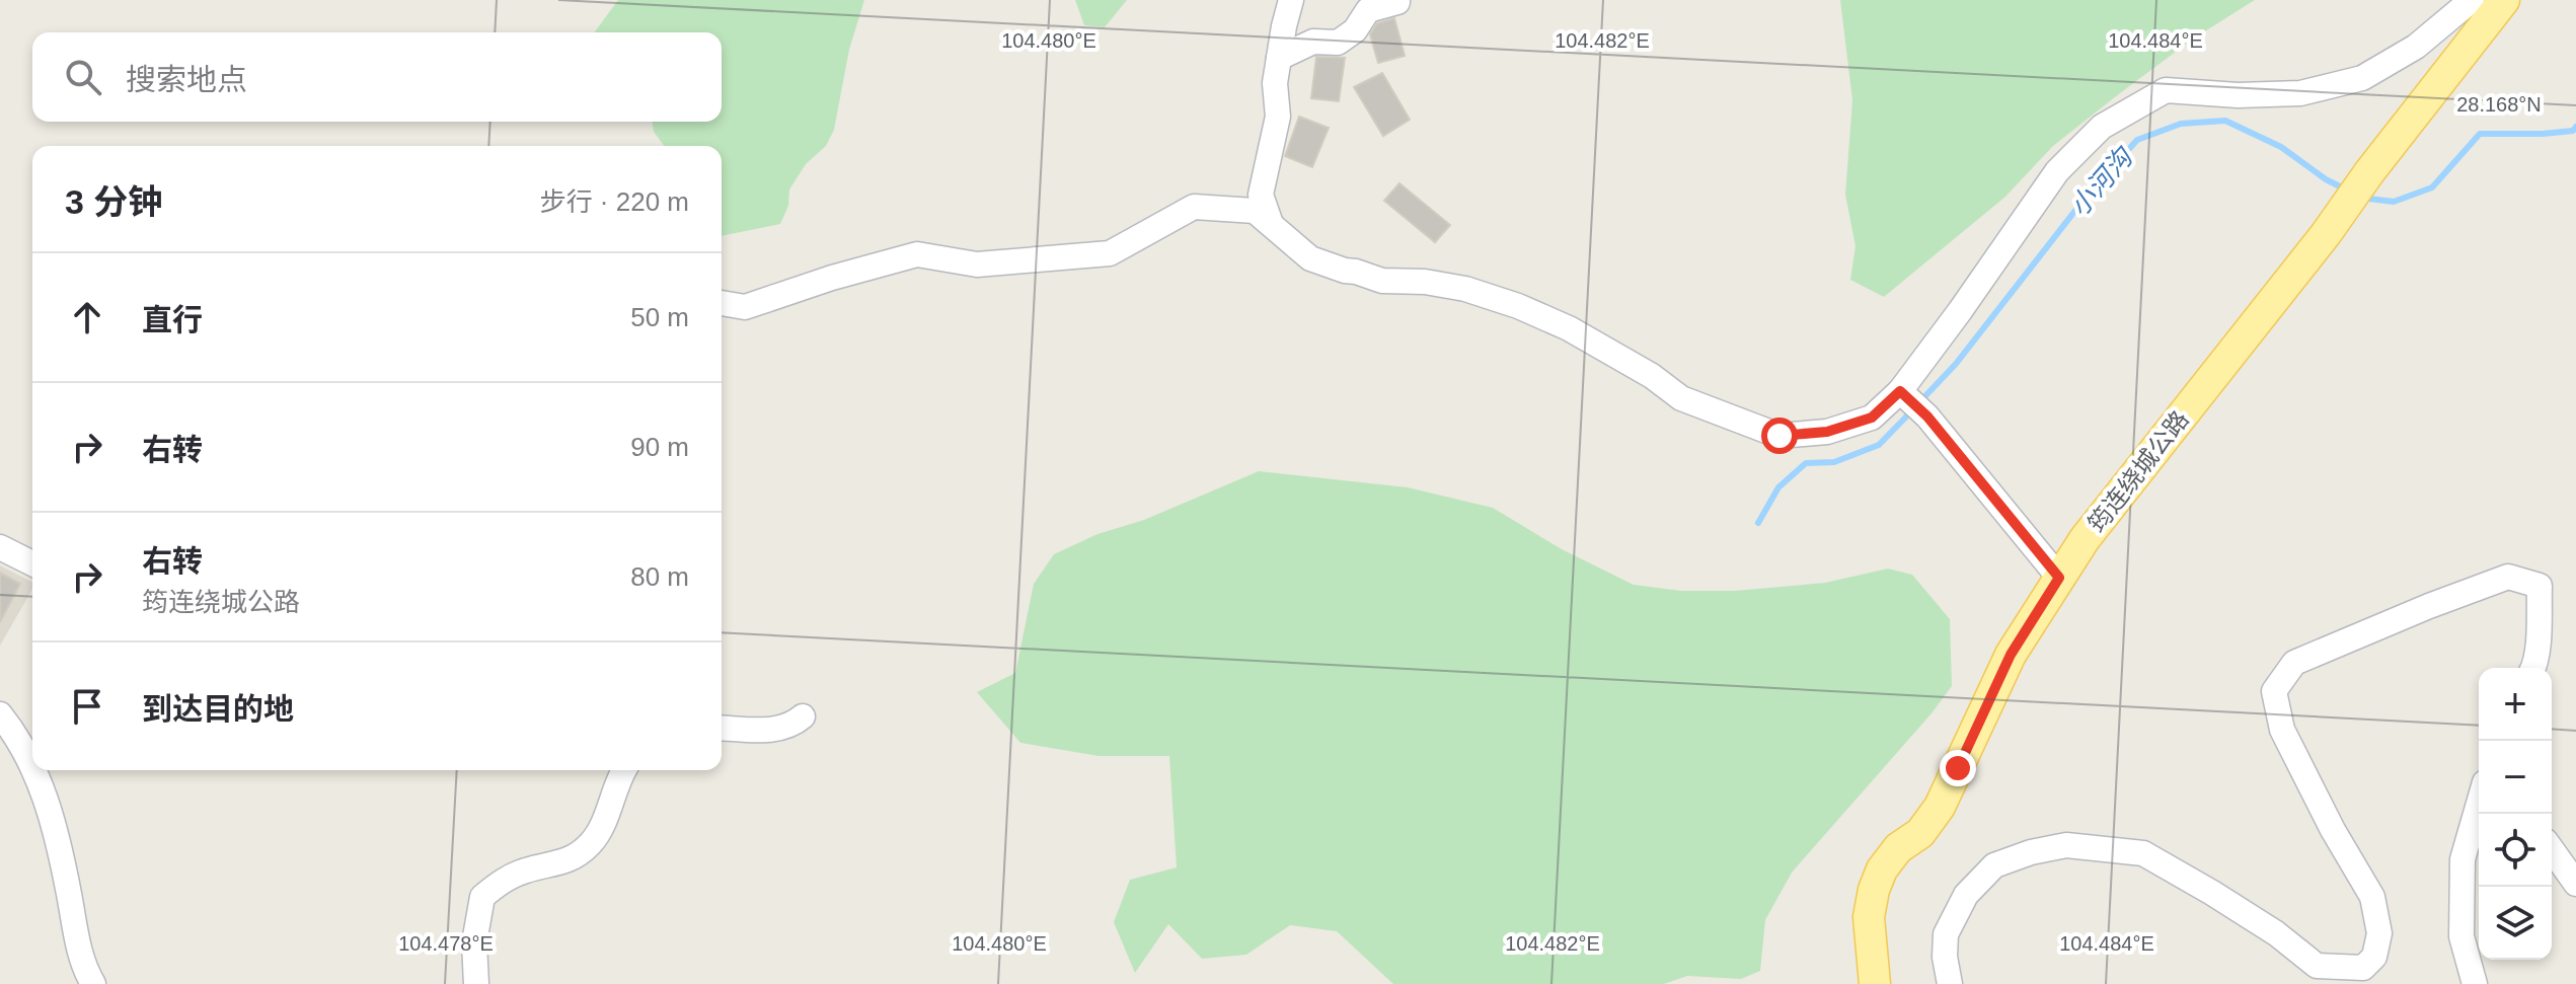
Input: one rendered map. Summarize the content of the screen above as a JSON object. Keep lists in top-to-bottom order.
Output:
{
  "streets": {
    "main road": ["筠连绕城公路"]
  },
  "water": ["小河沟"],
  "page": {
    "search": "搜索地点",
    "heading": ["3 分钟", "步行 · 220 m"],
    "list": [
      ["直行", "50 m"],
      ["右转", "90 m"],
      ["右转", "筠连绕城公路", "80 m"],
      "到达目的地"
    ],
    "map_buttons": ["+", "−"]
  },
  "coordinates": [
    "104.480°E",
    "104.482°E",
    "104.484°E",
    "28.168°N",
    "104.478°E"
  ]
}
